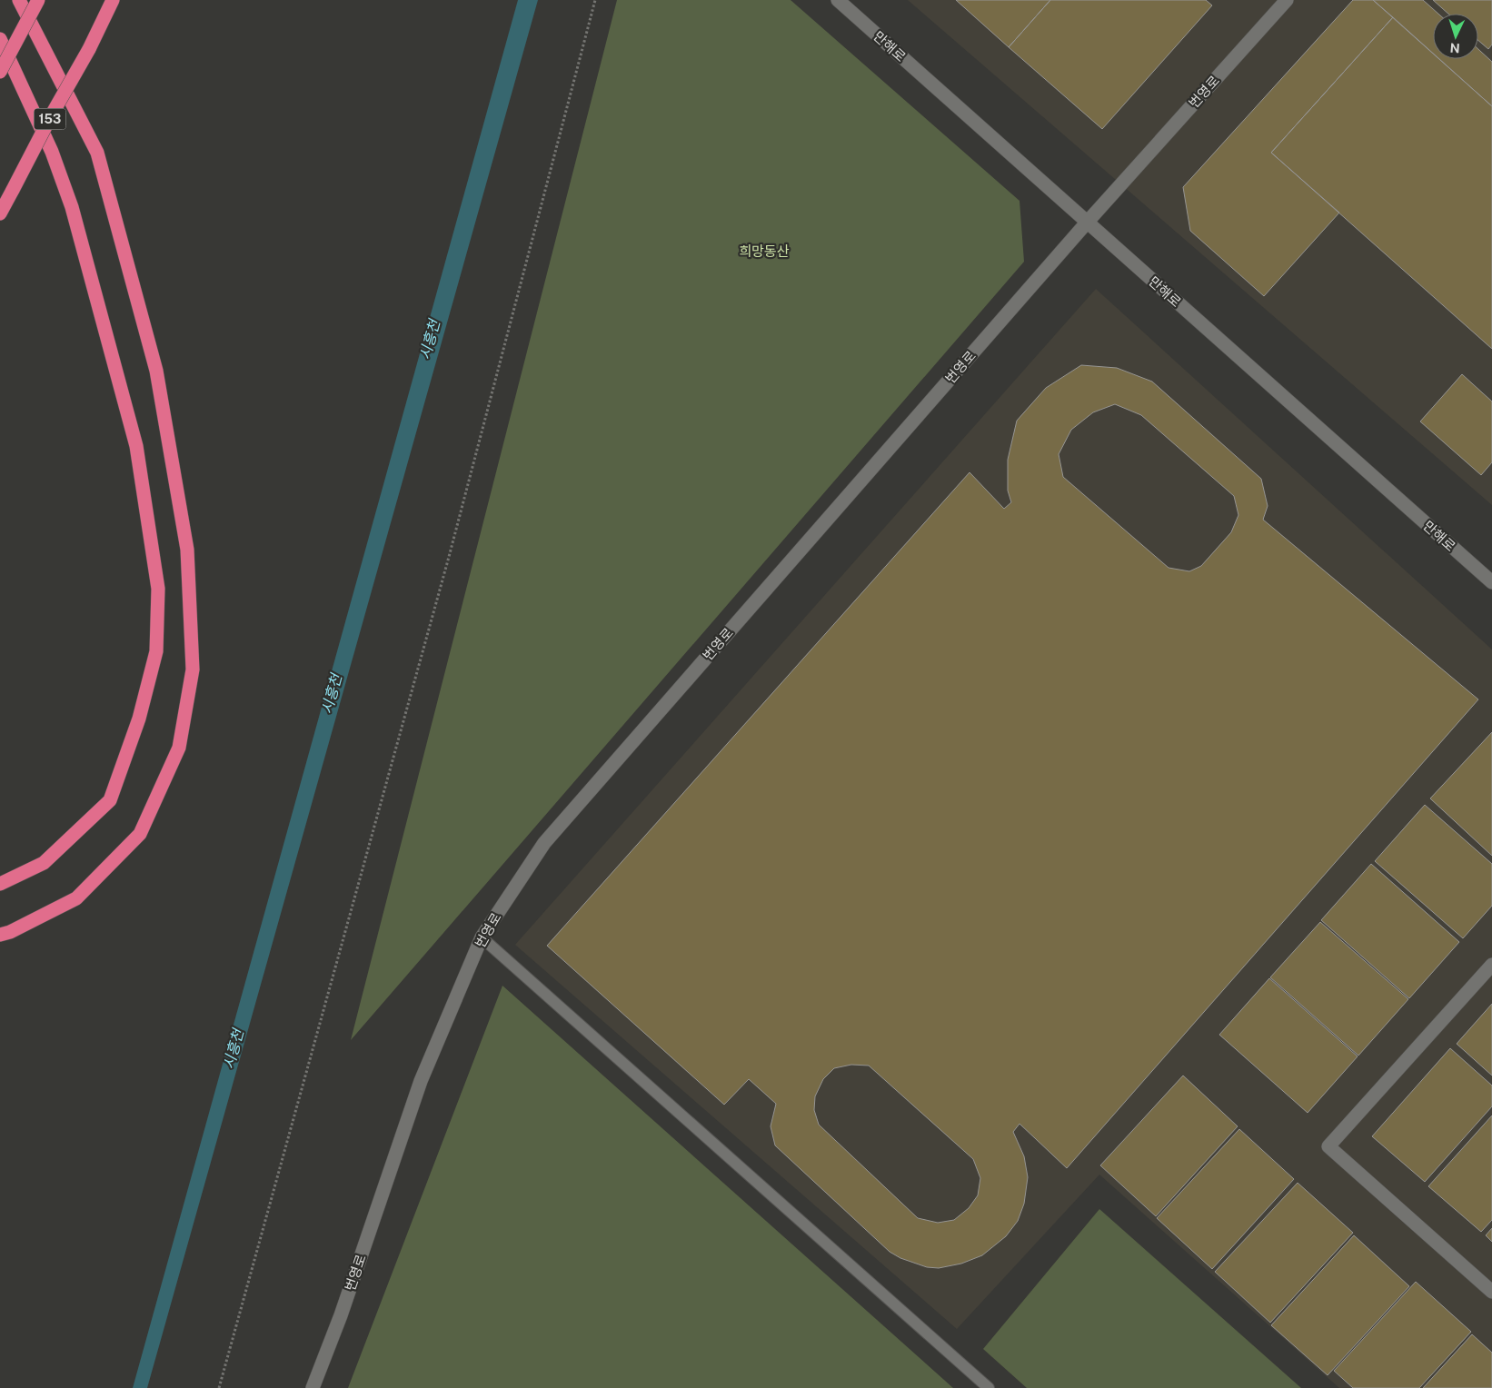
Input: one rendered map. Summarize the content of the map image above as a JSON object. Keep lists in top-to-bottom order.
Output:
{
  "streets": {
    "highway": ["153"],
    "street": ["만해로", "번영로"]
  },
  "crossings": [
    ["만해로", "번영로"]
  ],
  "water": ["시흥천"],
  "parks": ["희망동산"],
  "north": "bottom"
}
